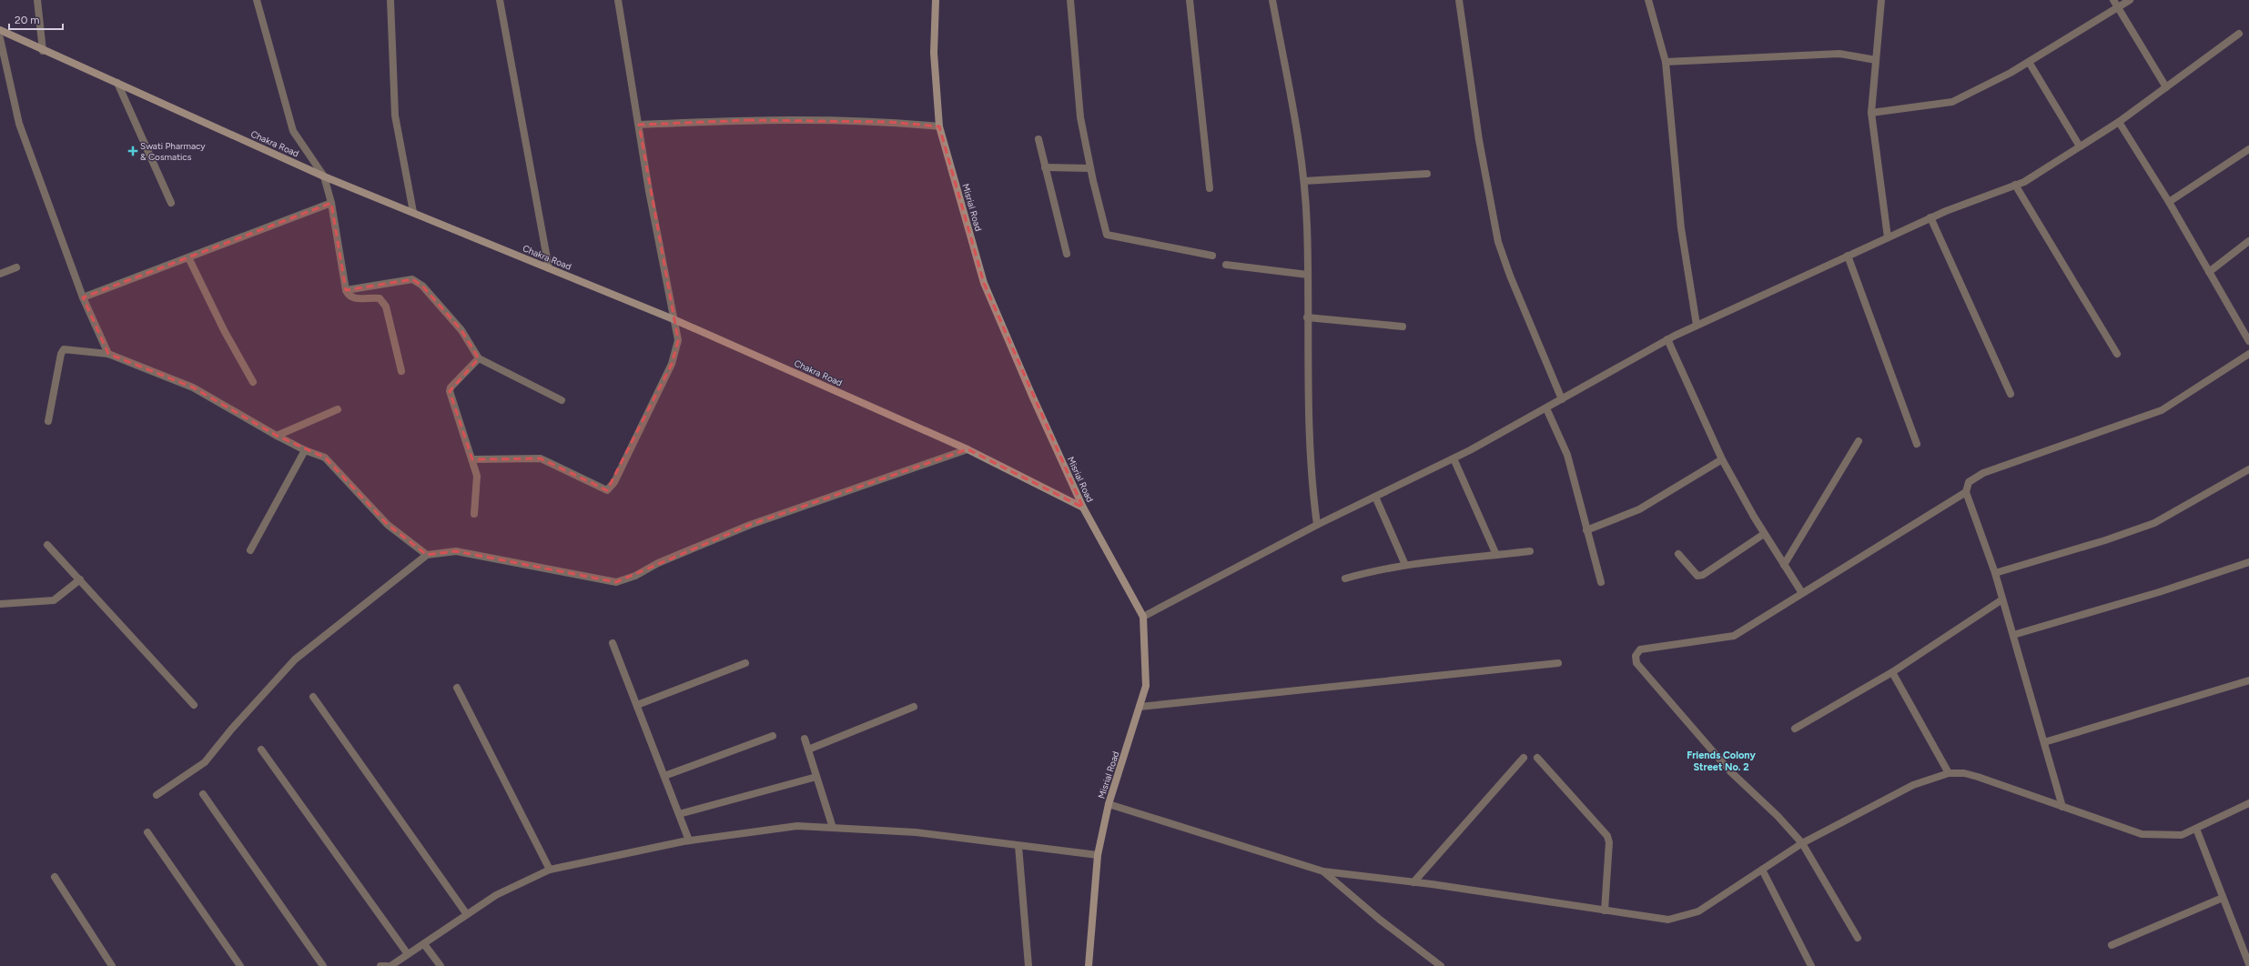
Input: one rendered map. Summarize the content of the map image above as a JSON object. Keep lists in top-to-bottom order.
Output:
{
  "streets": {
    "main road": ["Chakra Road", "Misrial Road"]
  },
  "crossings": [
    ["Chakra Road", "Misrial Road"]
  ],
  "districts": ["Friends Colony Street No. 2"],
  "places": {
    "health": ["Swati Pharmacy & Cosmatics"]
  },
  "scale_bar": "20 m"
}
